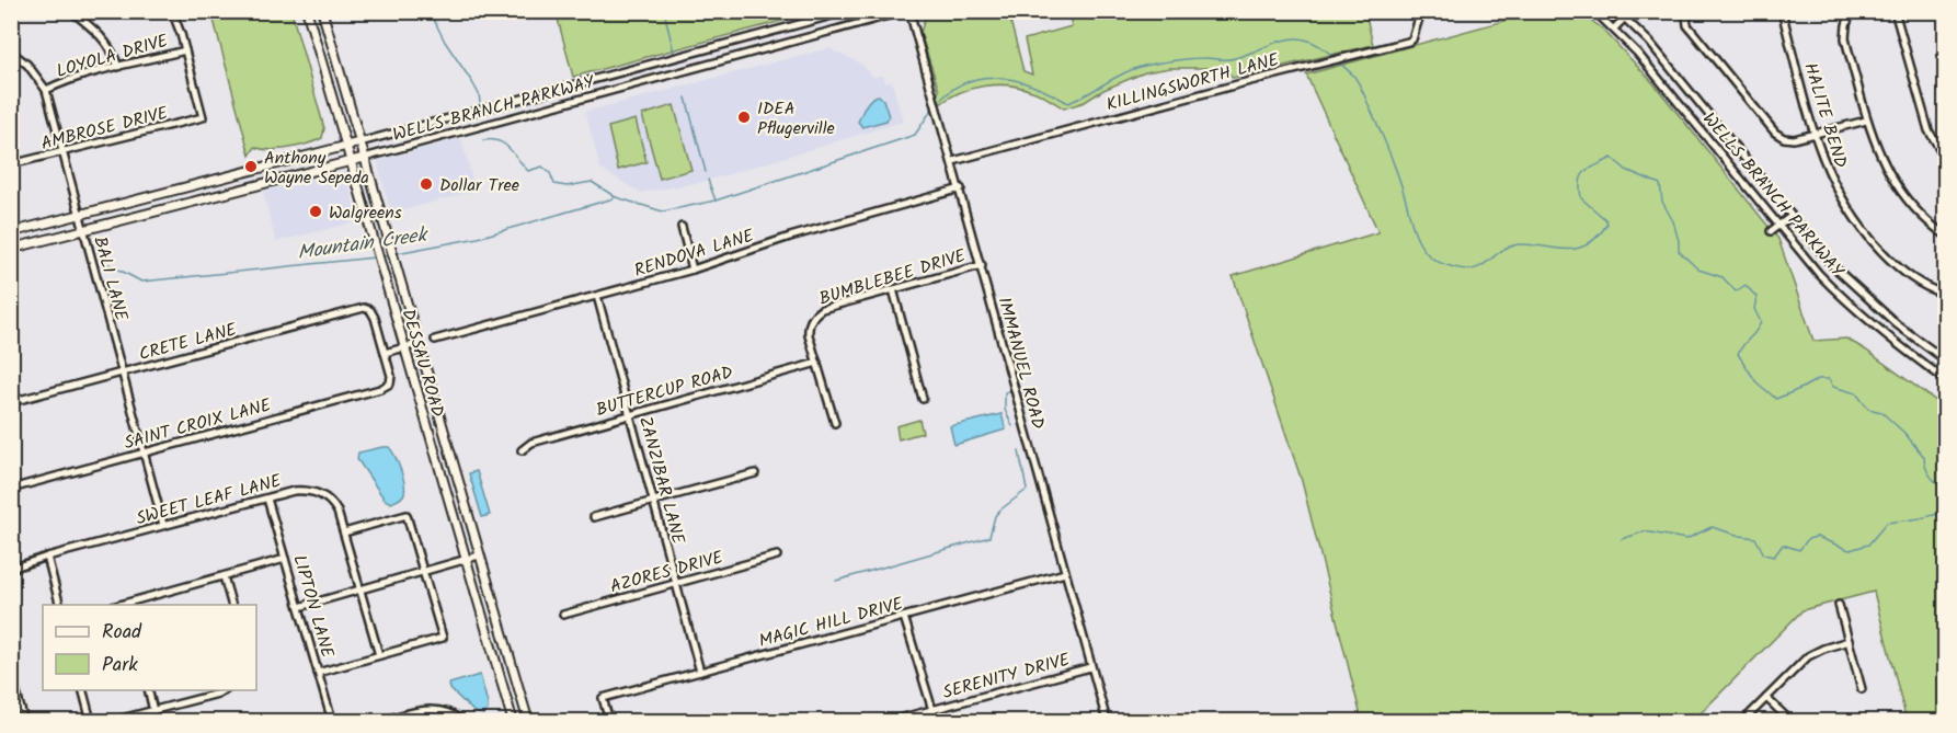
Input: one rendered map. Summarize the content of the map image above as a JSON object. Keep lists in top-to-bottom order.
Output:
{
  "streets": {
    "main road": ["WELLS BRANCH PARKWAY", "DESSAU ROAD"],
    "street": [
      "LOYOLA DRIVE",
      "KILLINGSWORTH LANE",
      "HALITE BEND",
      "AMBROSE DRIVE",
      "RENDOVA LANE",
      "BUMBLEBEE DRIVE",
      "BALI LANE",
      "CRETE LANE",
      "IMMANUEL ROAD",
      "BUTTERCUP ROAD",
      "SAINT CROIX LANE",
      "ZANZIBAR LANE",
      "SWEET LEAF LANE",
      "AZORES DRIVE",
      "LIPTON LANE",
      "MAGIC HILL DRIVE",
      "SERENITY DRIVE"
    ]
  },
  "crossings": [
    ["LOYOLA DRIVE", "AMBROSE DRIVE"],
    ["LOYOLA DRIVE", "BALI LANE"],
    ["KILLINGSWORTH LANE", "IMMANUEL ROAD"],
    ["WELLS BRANCH PARKWAY", "BALI LANE"],
    ["WELLS BRANCH PARKWAY", "DESSAU ROAD"],
    ["AMBROSE DRIVE", "BALI LANE"],
    ["RENDOVA LANE", "IMMANUEL ROAD"],
    ["RENDOVA LANE", "ZANZIBAR LANE"],
    ["BUMBLEBEE DRIVE", "IMMANUEL ROAD"],
    ["BUMBLEBEE DRIVE", "BUTTERCUP ROAD"],
    ["BALI LANE", "CRETE LANE"],
    ["BALI LANE", "SAINT CROIX LANE"],
    ["BALI LANE", "SWEET LEAF LANE"],
    ["CRETE LANE", "SAINT CROIX LANE"],
    ["IMMANUEL ROAD", "MAGIC HILL DRIVE"],
    ["IMMANUEL ROAD", "SERENITY DRIVE"],
    ["BUTTERCUP ROAD", "ZANZIBAR LANE"],
    ["ZANZIBAR LANE", "AZORES DRIVE"],
    ["ZANZIBAR LANE", "MAGIC HILL DRIVE"],
    ["SWEET LEAF LANE", "LIPTON LANE"]
  ],
  "water": ["Mountain Creek"],
  "places": [
    "IDEA Pflugerville",
    "Anthony Wayne Sepeda",
    "Dollar Tree",
    "Walgreens"
  ],
  "legend": ["Road", "Park"]
}
